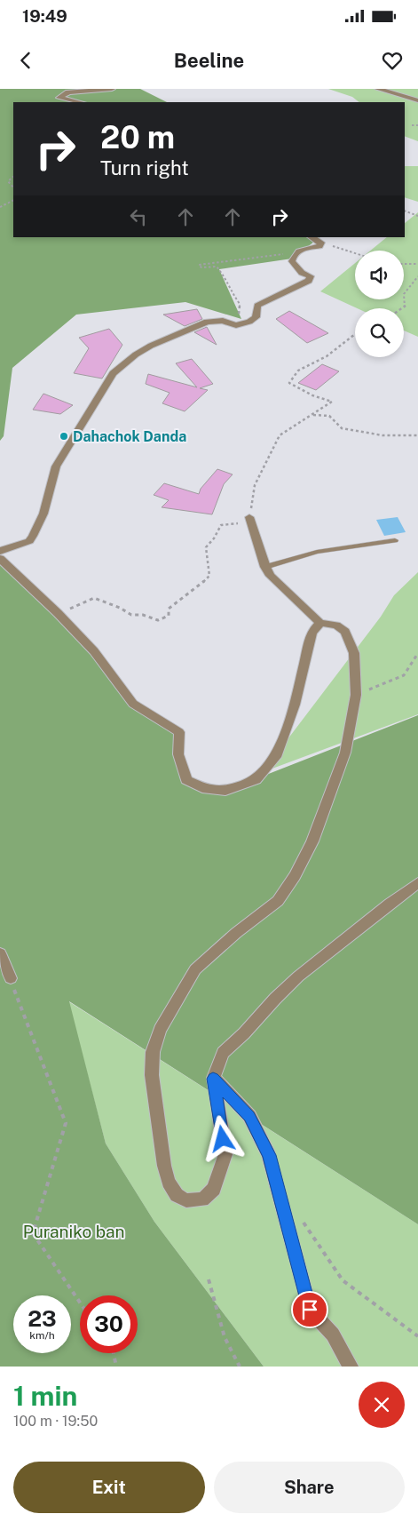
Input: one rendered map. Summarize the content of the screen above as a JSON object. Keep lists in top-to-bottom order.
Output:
{
  "parks": ["Puraniko ban"],
  "places": ["Dahachok Danda"],
  "page": {
    "status": "19:49",
    "header": "Beeline",
    "turn": ["20 m", "Turn right"],
    "speed": "23 km/h",
    "limit": "30",
    "heading": ["1 min", "100 m · 19:50"],
    "buttons": ["Exit", "Share"]
  }
}
